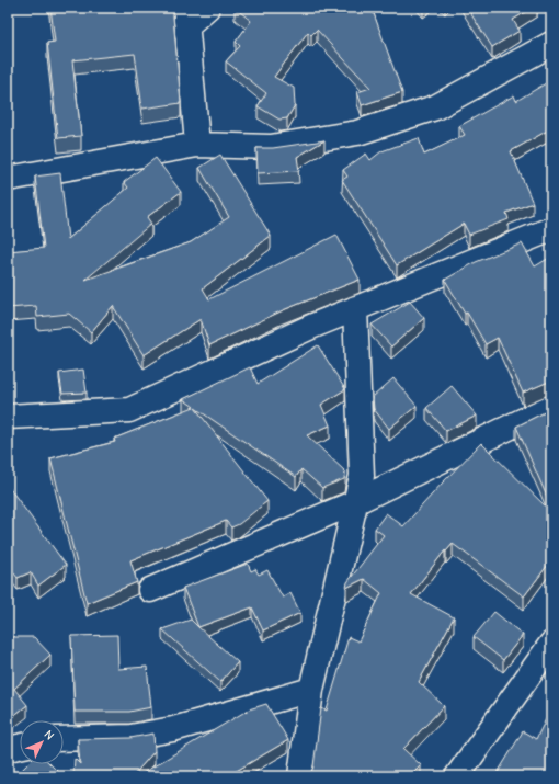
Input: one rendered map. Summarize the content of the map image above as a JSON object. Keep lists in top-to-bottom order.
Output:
{
  "north": "top right"
}
